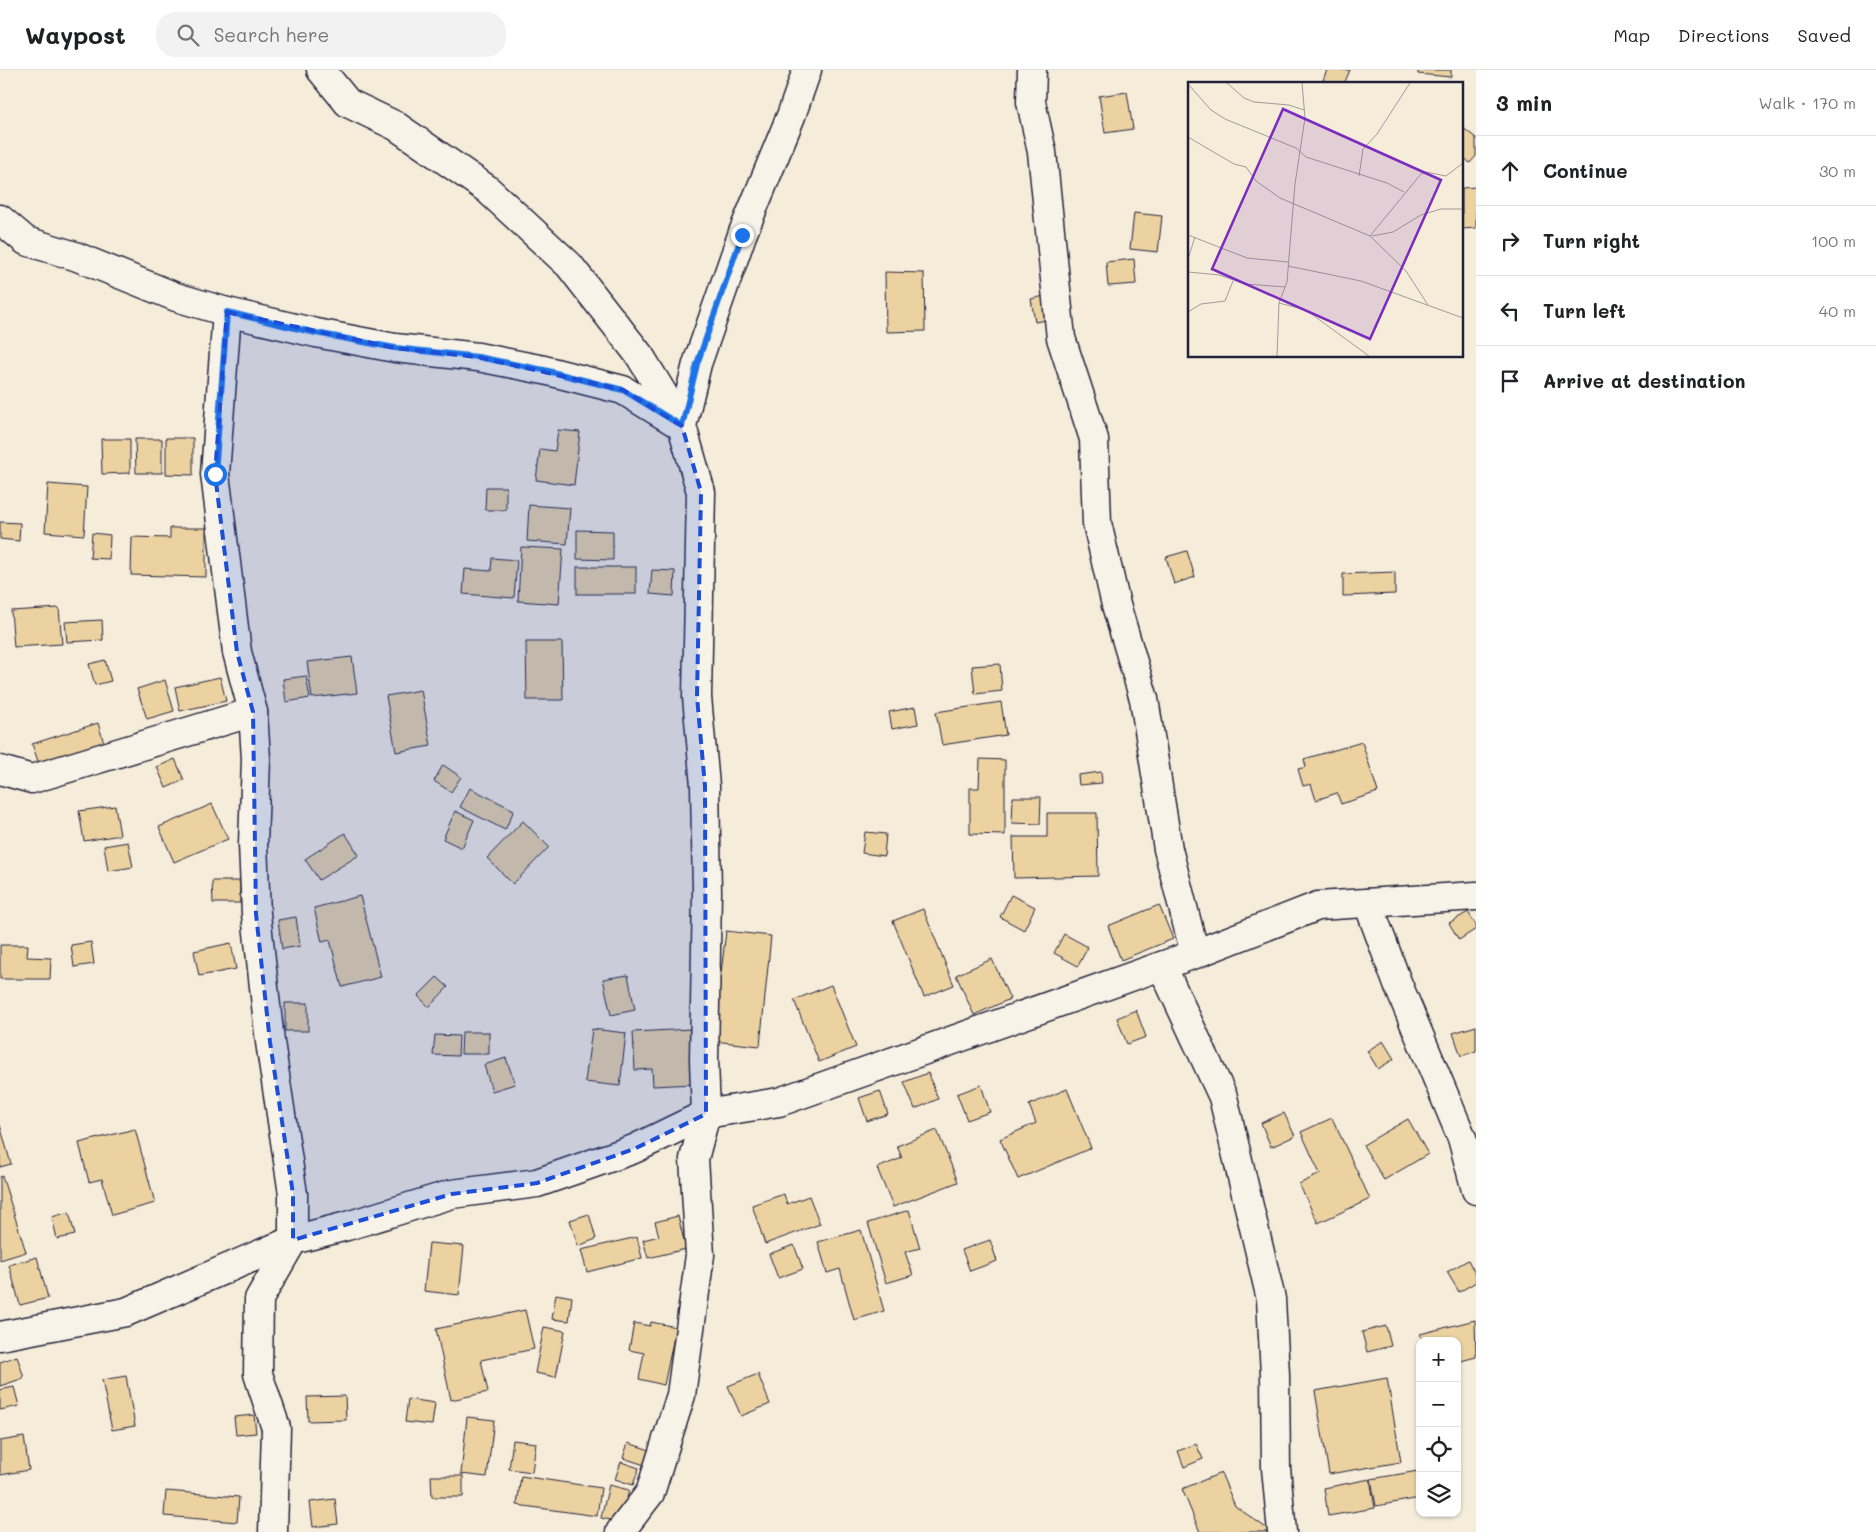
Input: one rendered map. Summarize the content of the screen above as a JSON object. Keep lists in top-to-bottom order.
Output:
{
  "page": {
    "header": "Waypost",
    "search": "Search here",
    "nav": ["Map", "Directions", "Saved"],
    "heading": ["3 min", "Walk · 170 m"],
    "list": [
      ["Continue", "30 m"],
      ["Turn right", "100 m"],
      ["Turn left", "40 m"],
      "Arrive at destination"
    ],
    "map_buttons": ["+", "−"]
  }
}
